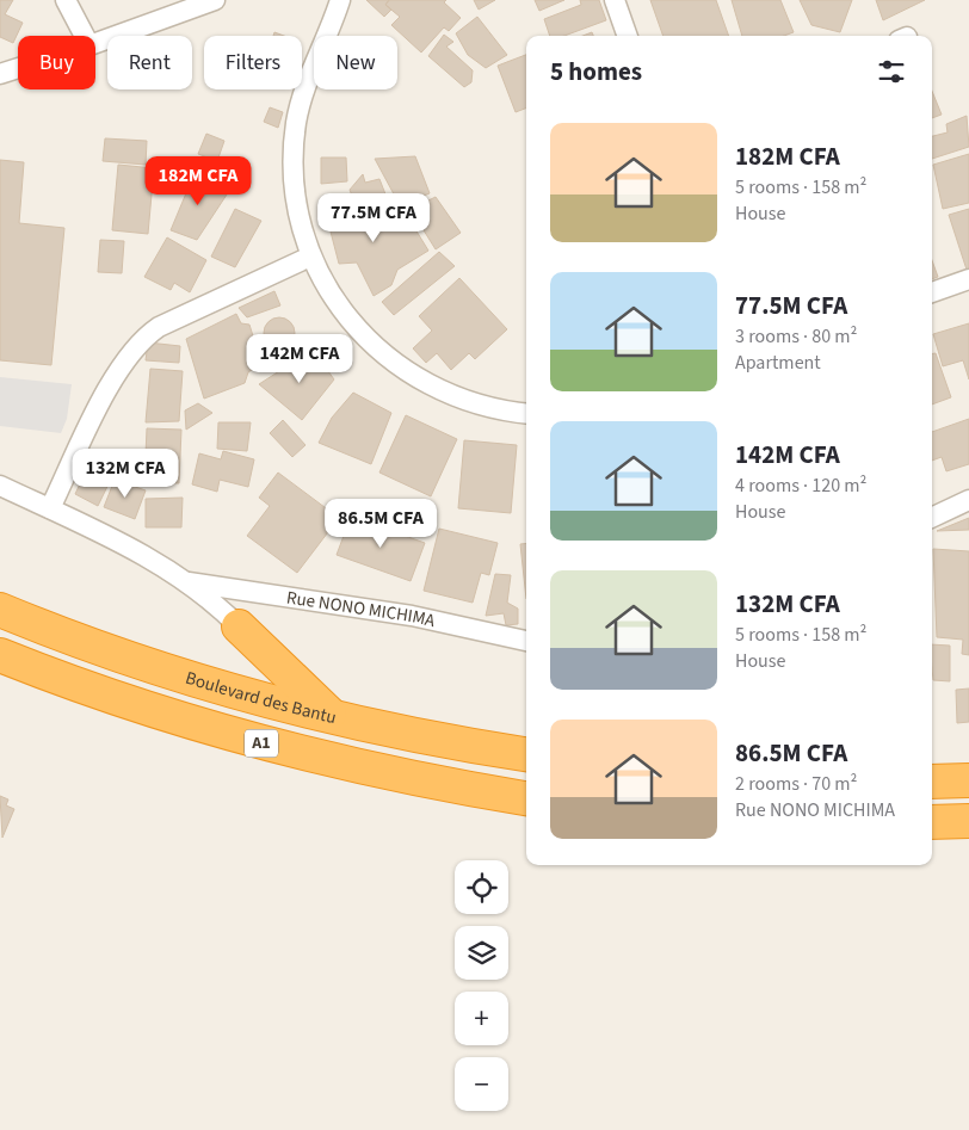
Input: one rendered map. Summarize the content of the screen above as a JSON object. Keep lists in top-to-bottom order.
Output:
{
  "streets": {
    "highway": ["Boulevard des Bantu", "A1"],
    "street": ["Rue NONO MICHIMA"]
  },
  "page": {
    "chip": [
      "Buy",
      "Rent",
      "Filters",
      "New"
    ],
    "heading": "5 homes",
    "list": [
      {
        "name": "182M CFA",
        "note": "5 rooms · 158 m² · House"
      },
      {
        "name": "77.5M CFA",
        "note": "3 rooms · 80 m² · Apartment"
      },
      {
        "name": "142M CFA",
        "note": "4 rooms · 120 m² · House"
      },
      {
        "name": "132M CFA",
        "note": "5 rooms · 158 m² · House"
      },
      {
        "name": "86.5M CFA",
        "note": "2 rooms · 70 m² · Rue NONO MICHIMA"
      }
    ],
    "price": [
      "182M CFA",
      "77.5M CFA",
      "142M CFA",
      "132M CFA",
      "86.5M CFA"
    ],
    "map_buttons": ["+", "−"]
  }
}
